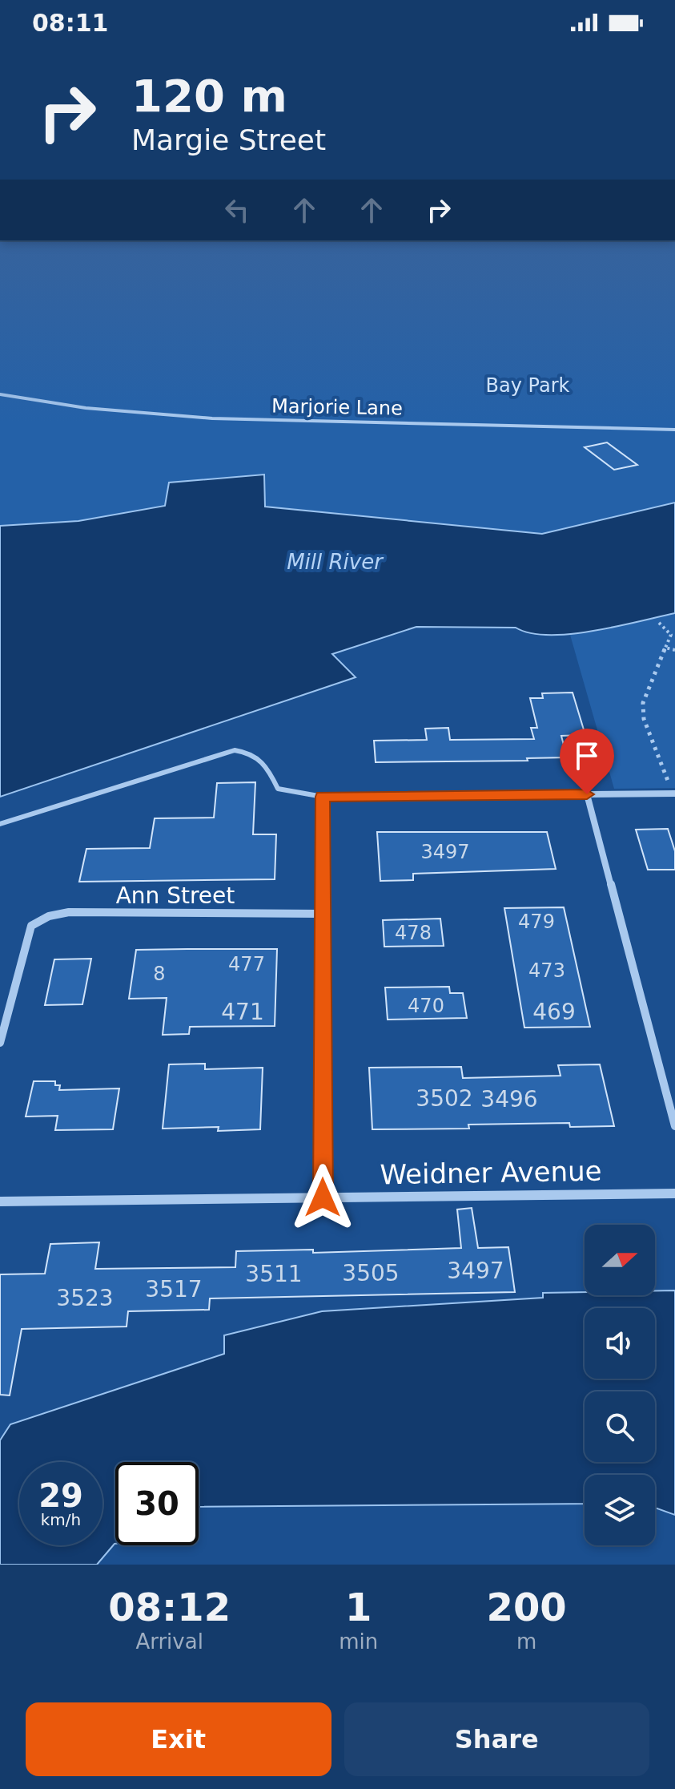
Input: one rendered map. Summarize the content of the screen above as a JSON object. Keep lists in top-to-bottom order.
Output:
{
  "streets": {
    "street": ["Ann Street", "Weidner Avenue"],
    "lane": ["Marjorie Lane"]
  },
  "water": ["Mill River"],
  "parks": ["Bay Park"],
  "house_numbers": [
    "3497",
    "479",
    "478",
    "477",
    "473",
    "8",
    "470",
    "471",
    "469",
    "3502",
    "3496",
    "3497",
    "3505",
    "3511",
    "3517",
    "3523"
  ],
  "north": "right",
  "page": {
    "status": "08:11",
    "turn": ["120 m", "Margie Street"],
    "speed": "29 km/h",
    "limit": "30",
    "eta": [
      "08:12",
      "Arrival",
      "1",
      "min",
      "200",
      "m"
    ],
    "buttons": ["Exit", "Share"]
  }
}
